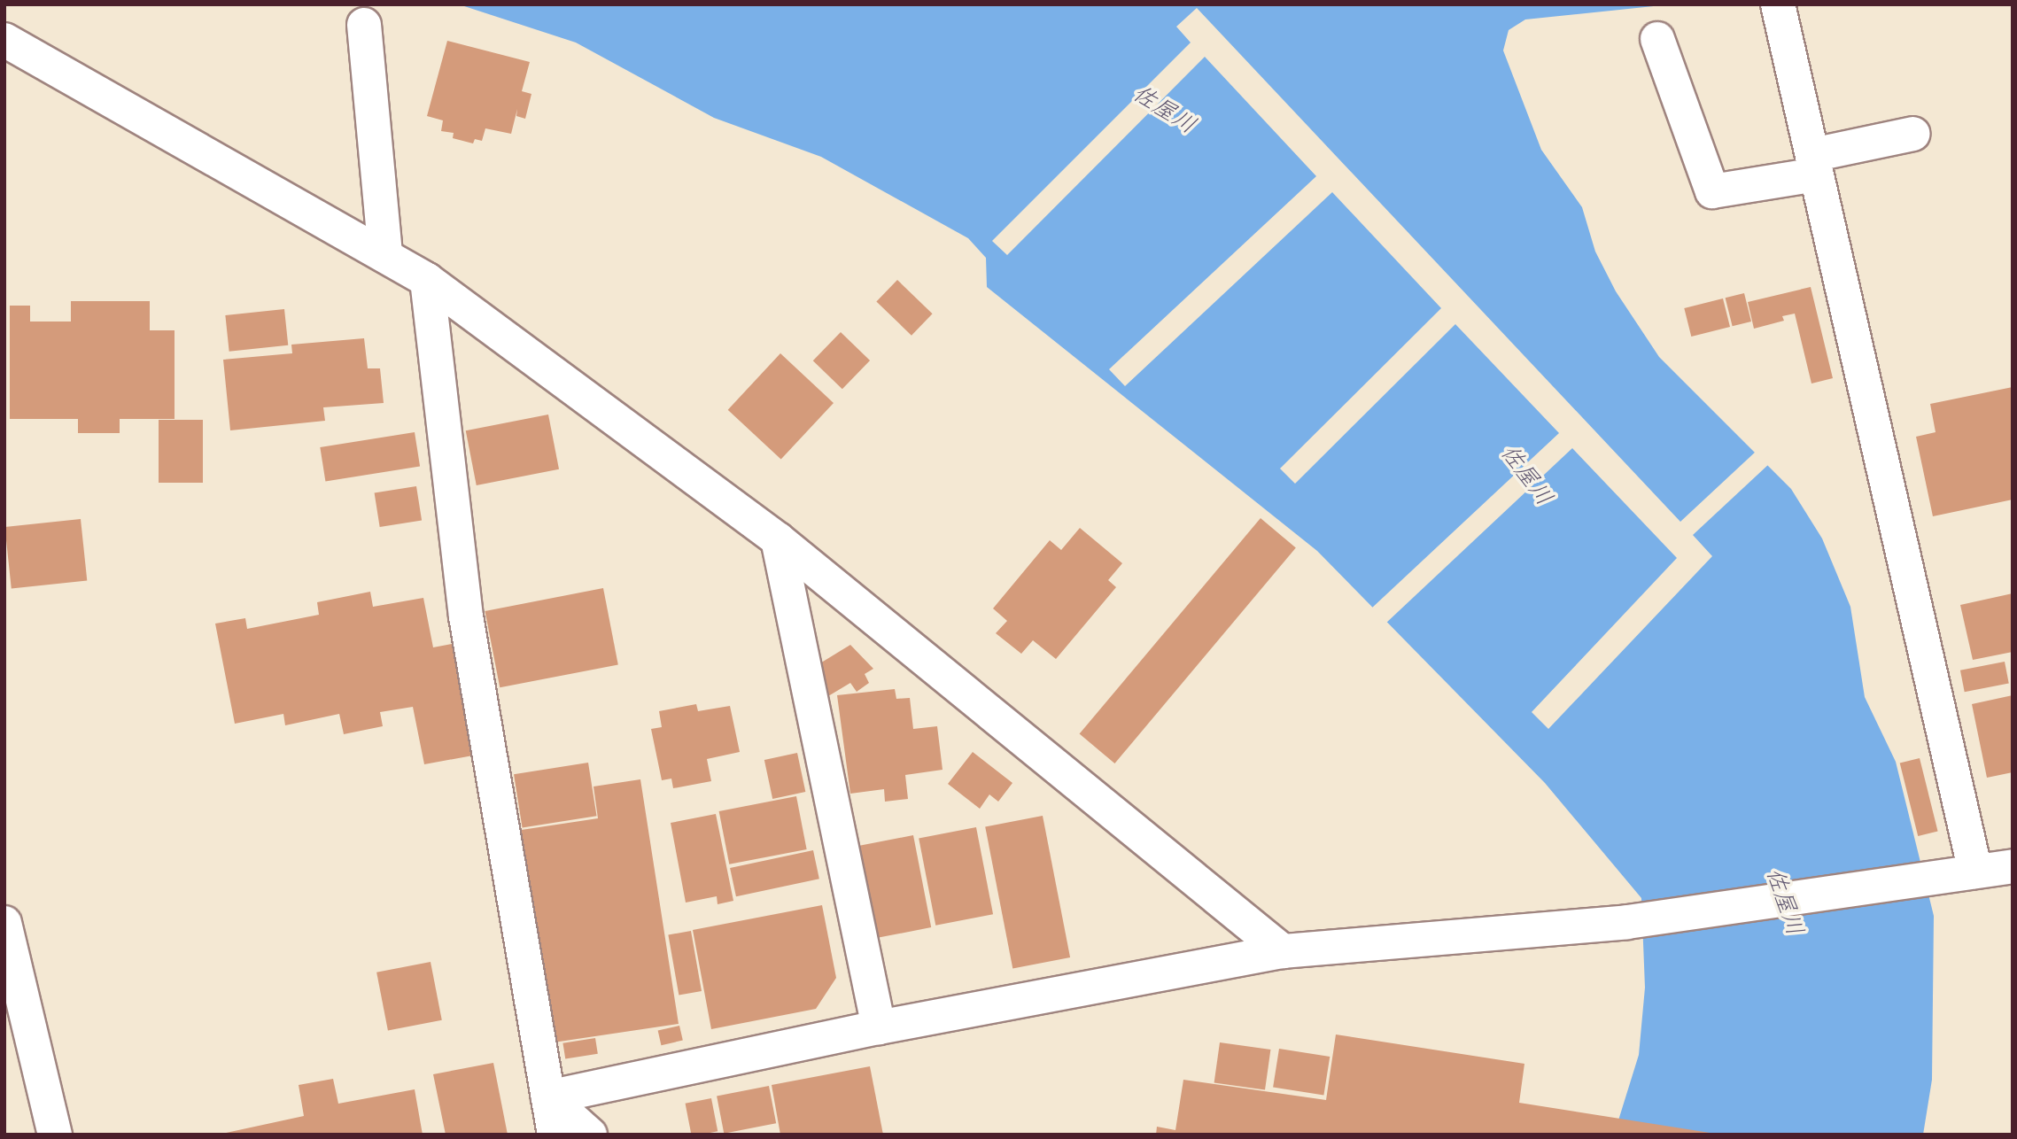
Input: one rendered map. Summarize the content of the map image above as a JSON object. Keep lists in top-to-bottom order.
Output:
{
  "water": ["佐屋川"]
}
